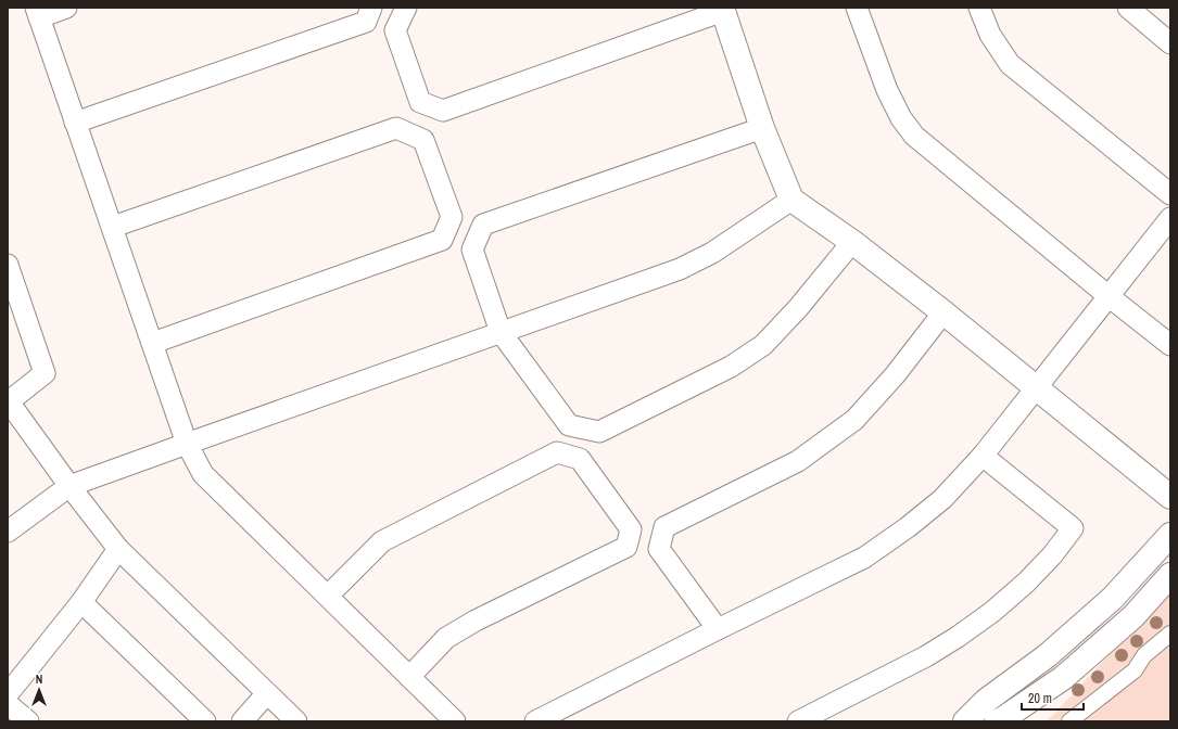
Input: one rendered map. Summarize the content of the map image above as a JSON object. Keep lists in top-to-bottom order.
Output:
{
  "scale_bar": "20 m",
  "north": "top"
}
